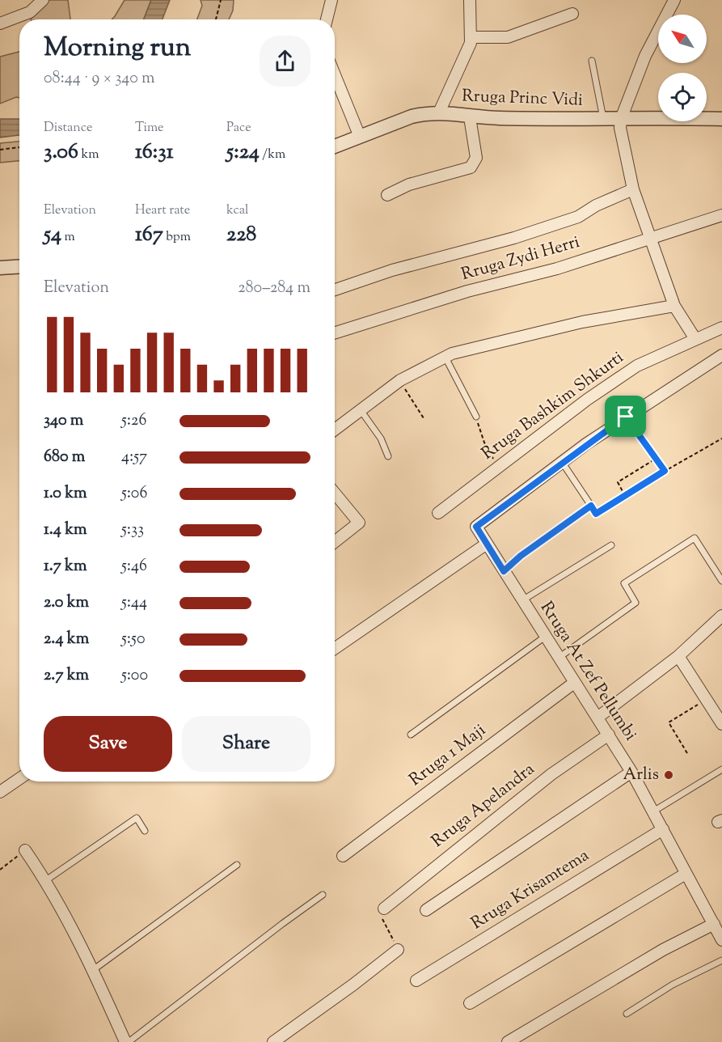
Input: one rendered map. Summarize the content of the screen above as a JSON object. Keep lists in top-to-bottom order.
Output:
{
  "streets": {
    "street": [
      "Rruga Princ Vidi",
      "Rruga Zydi Herri",
      "Rruga Bashkim Shkurti",
      "Rruga At Zef Pellumbi",
      "Rruga 1 Maji",
      "Rruga Apelandra",
      "Rruga Krisamtema"
    ]
  },
  "crossings": [
    ["Rruga At Zef Pellumbi", "Rruga 1 Maji"],
    ["Rruga At Zef Pellumbi", "Rruga Apelandra"],
    ["Rruga At Zef Pellumbi", "Rruga Krisamtema"]
  ],
  "places": ["Arlis"],
  "north": "top left",
  "page": {
    "heading": ["Morning run", "08:44 · 9 × 340 m"],
    "stats": [
      ["Distance", "3.06 km"],
      ["Time", "16:31"],
      ["Pace", "5:24 /km"],
      ["Elevation", "54 m"],
      ["Heart rate", "167 bpm"],
      ["kcal", "228"]
    ],
    "chart": ["Elevation", "280–284 m"],
    "list": [
      {
        "name": "340 m",
        "note": "5:26"
      },
      {
        "name": "680 m",
        "note": "4:57"
      },
      {
        "name": "1.0 km",
        "note": "5:06"
      },
      {
        "name": "1.4 km",
        "note": "5:33"
      },
      {
        "name": "1.7 km",
        "note": "5:46"
      },
      {
        "name": "2.0 km",
        "note": "5:44"
      },
      {
        "name": "2.4 km",
        "note": "5:50"
      },
      {
        "name": "2.7 km",
        "note": "5:00"
      }
    ],
    "buttons": ["Save", "Share"]
  }
}
